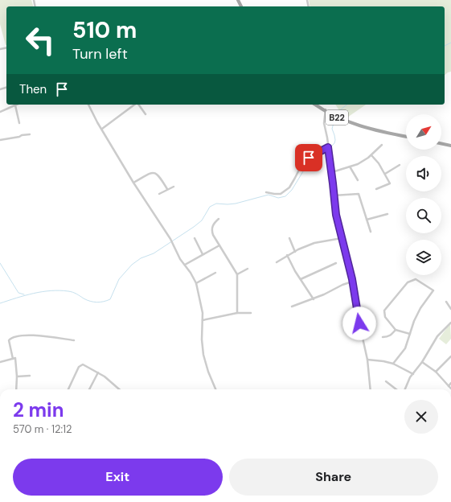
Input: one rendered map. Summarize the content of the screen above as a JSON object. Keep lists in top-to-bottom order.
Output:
{
  "streets": {
    "main road": ["B22"]
  },
  "north": "top right",
  "page": {
    "turn": ["510 m", "Turn left"],
    "then": "Then",
    "heading": ["2 min", "570 m · 12:12"],
    "buttons": ["Exit", "Share"]
  }
}
